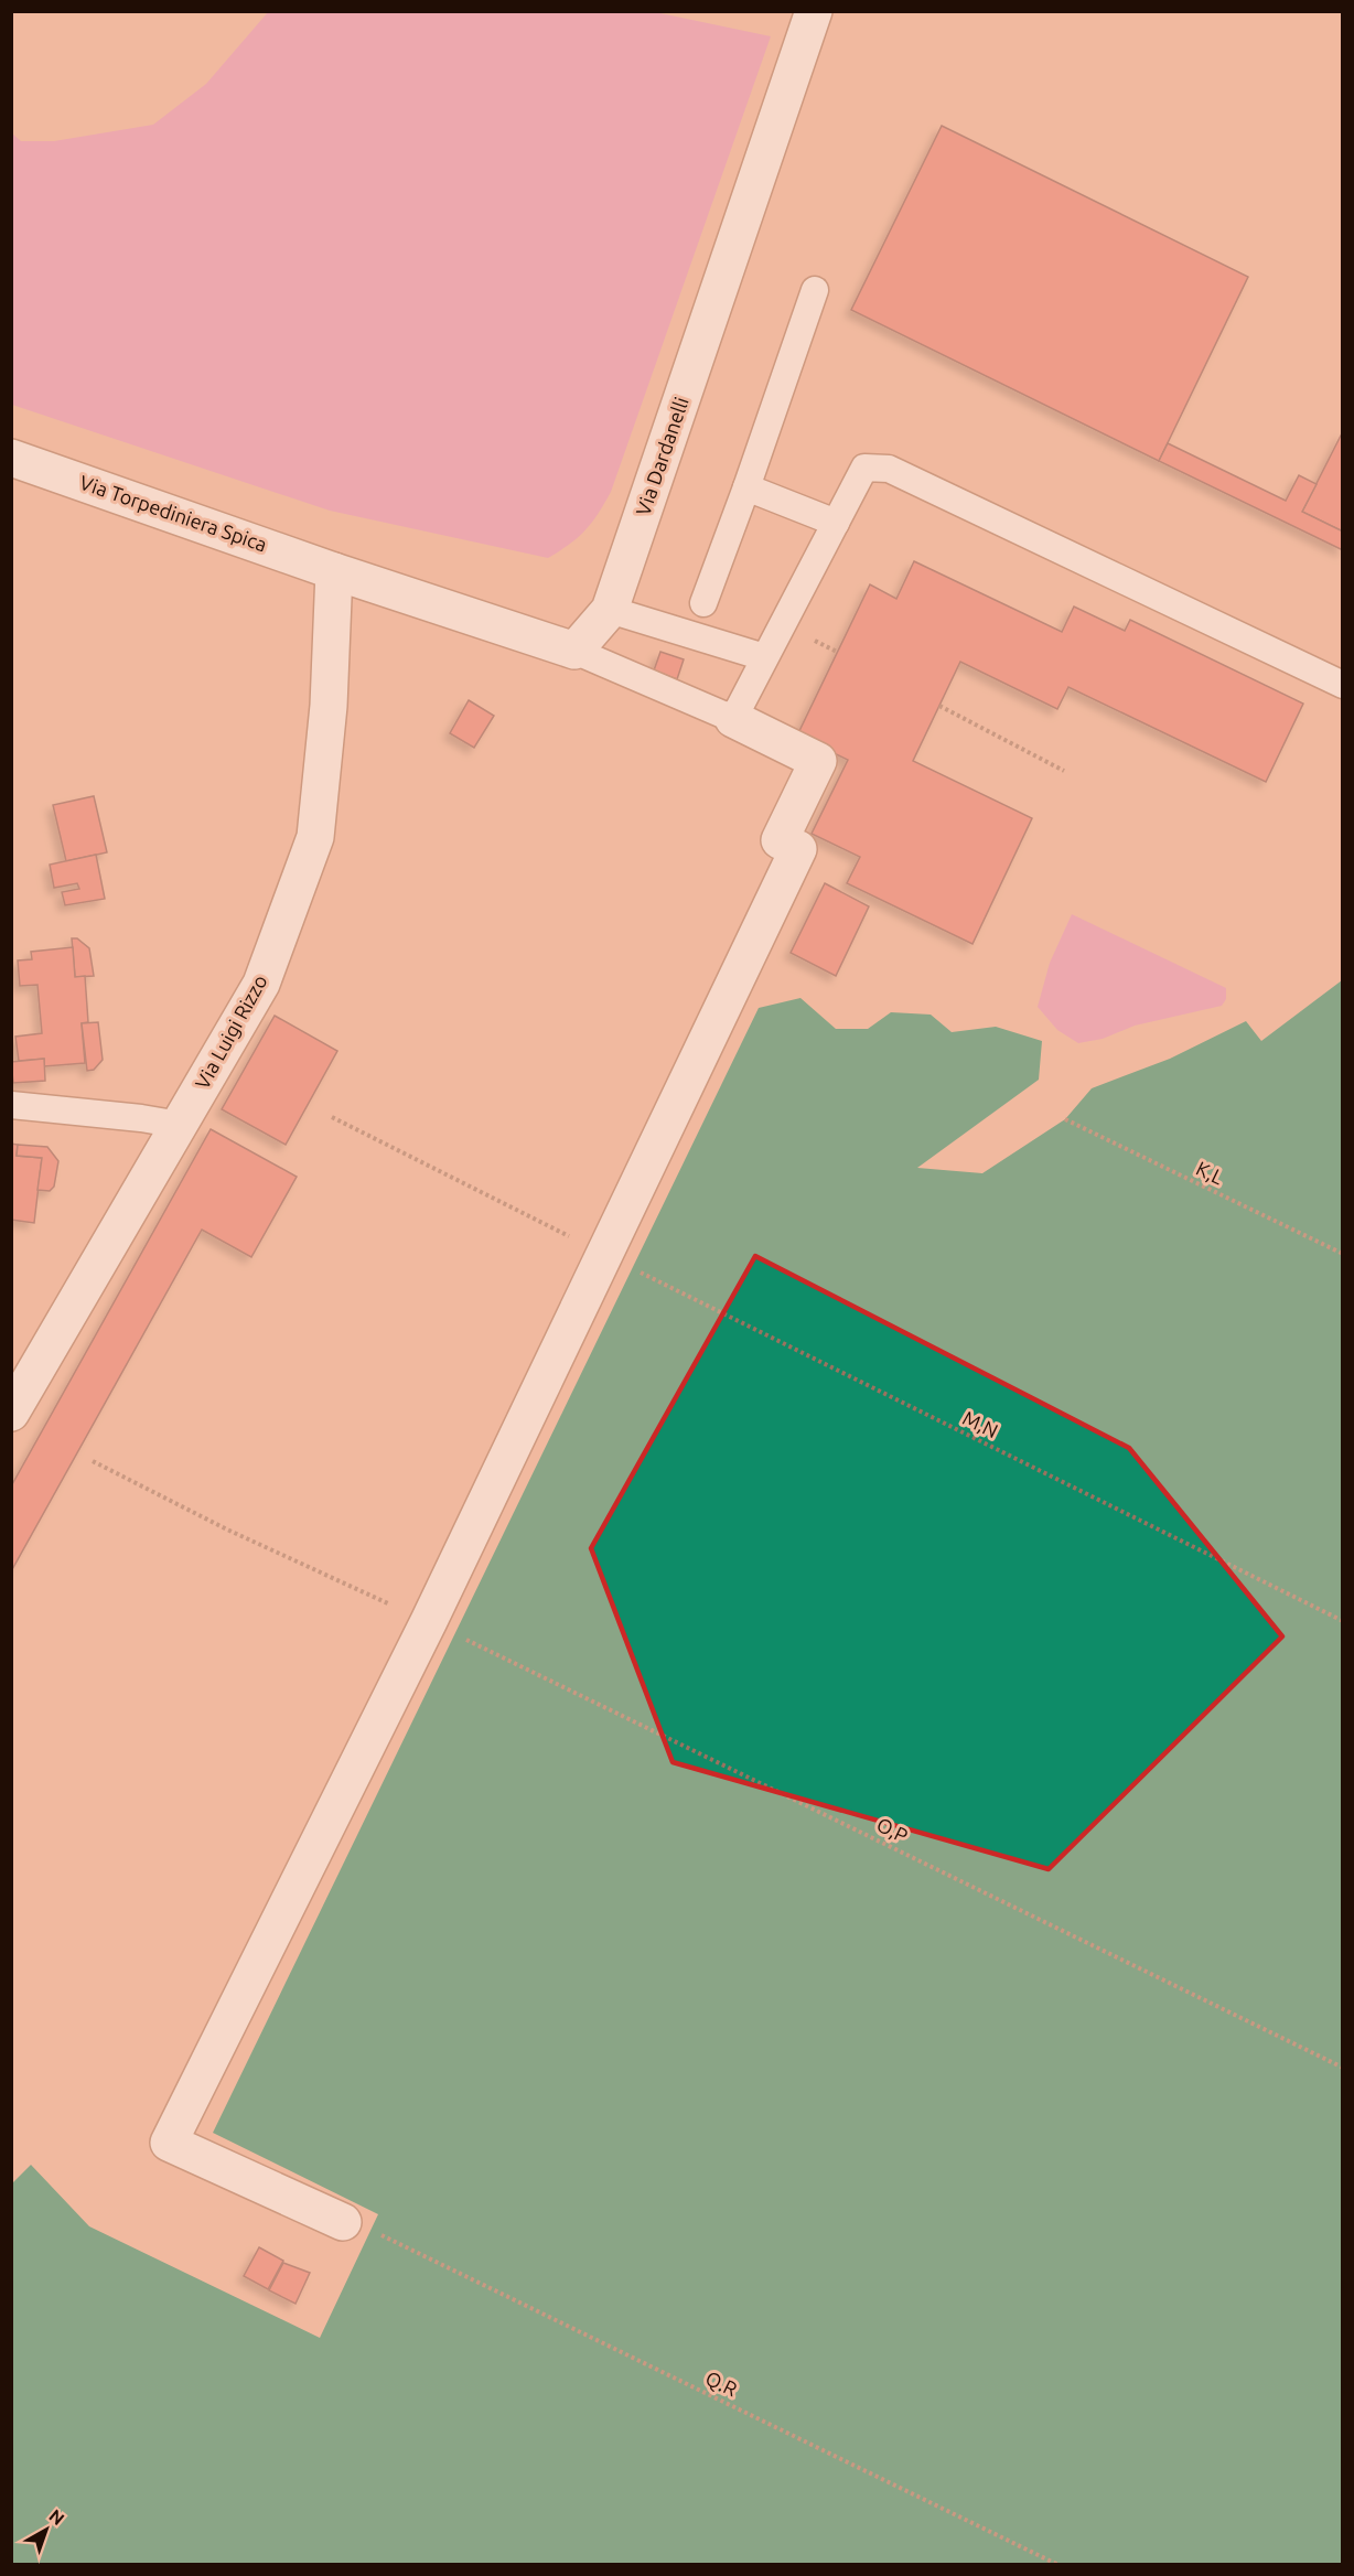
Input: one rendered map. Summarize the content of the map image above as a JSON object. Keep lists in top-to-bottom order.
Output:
{
  "streets": {
    "street": ["Via Dardanelli", "Via Torpediniera Spica", "Via Luigi Rizzo"],
    "path": [
      "K,L",
      "M,N",
      "O,P",
      "Q.R"
    ]
  },
  "crossings": [
    ["Via Torpediniera Spica", "Via Luigi Rizzo"]
  ],
  "north": "top right"
}
